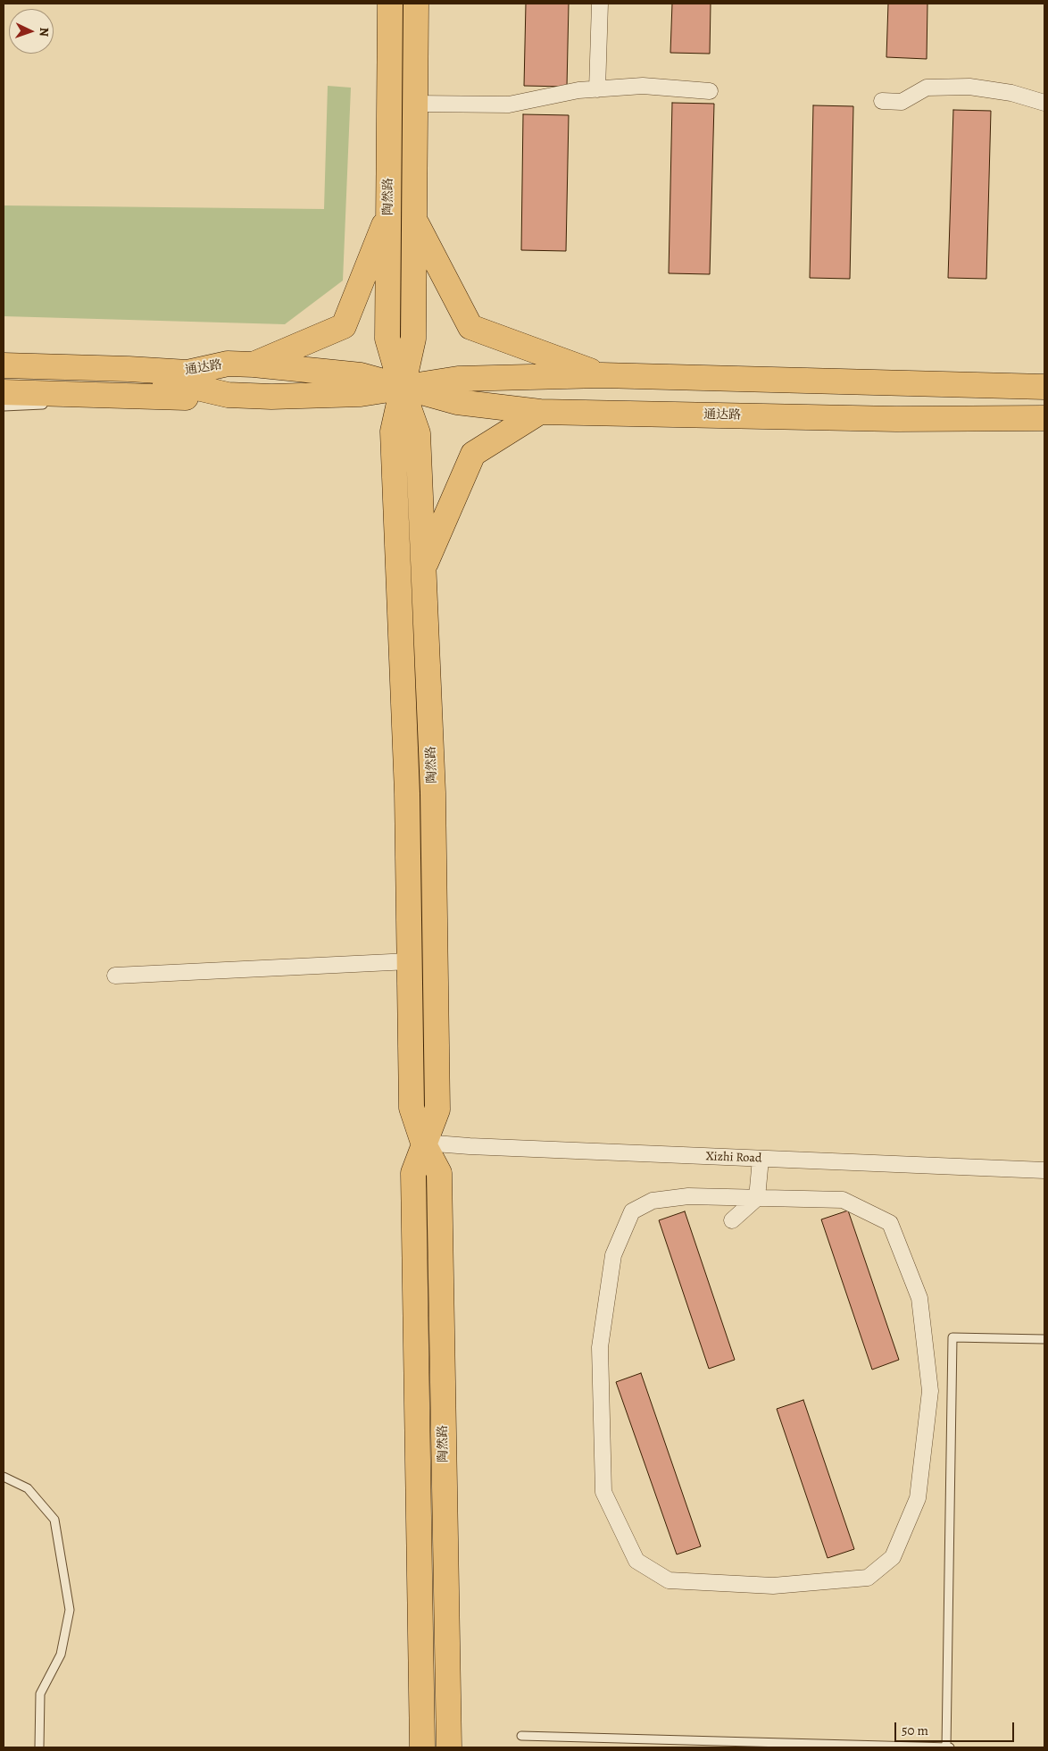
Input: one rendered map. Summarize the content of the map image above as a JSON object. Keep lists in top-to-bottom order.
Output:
{
  "streets": {
    "main road": ["陶然路", "通达路"],
    "street": ["Xizhi Road"]
  },
  "crossings": [
    ["陶然路", "通达路"],
    ["陶然路", "Xizhi Road"]
  ],
  "scale_bar": "50 m",
  "north": "right"
}
